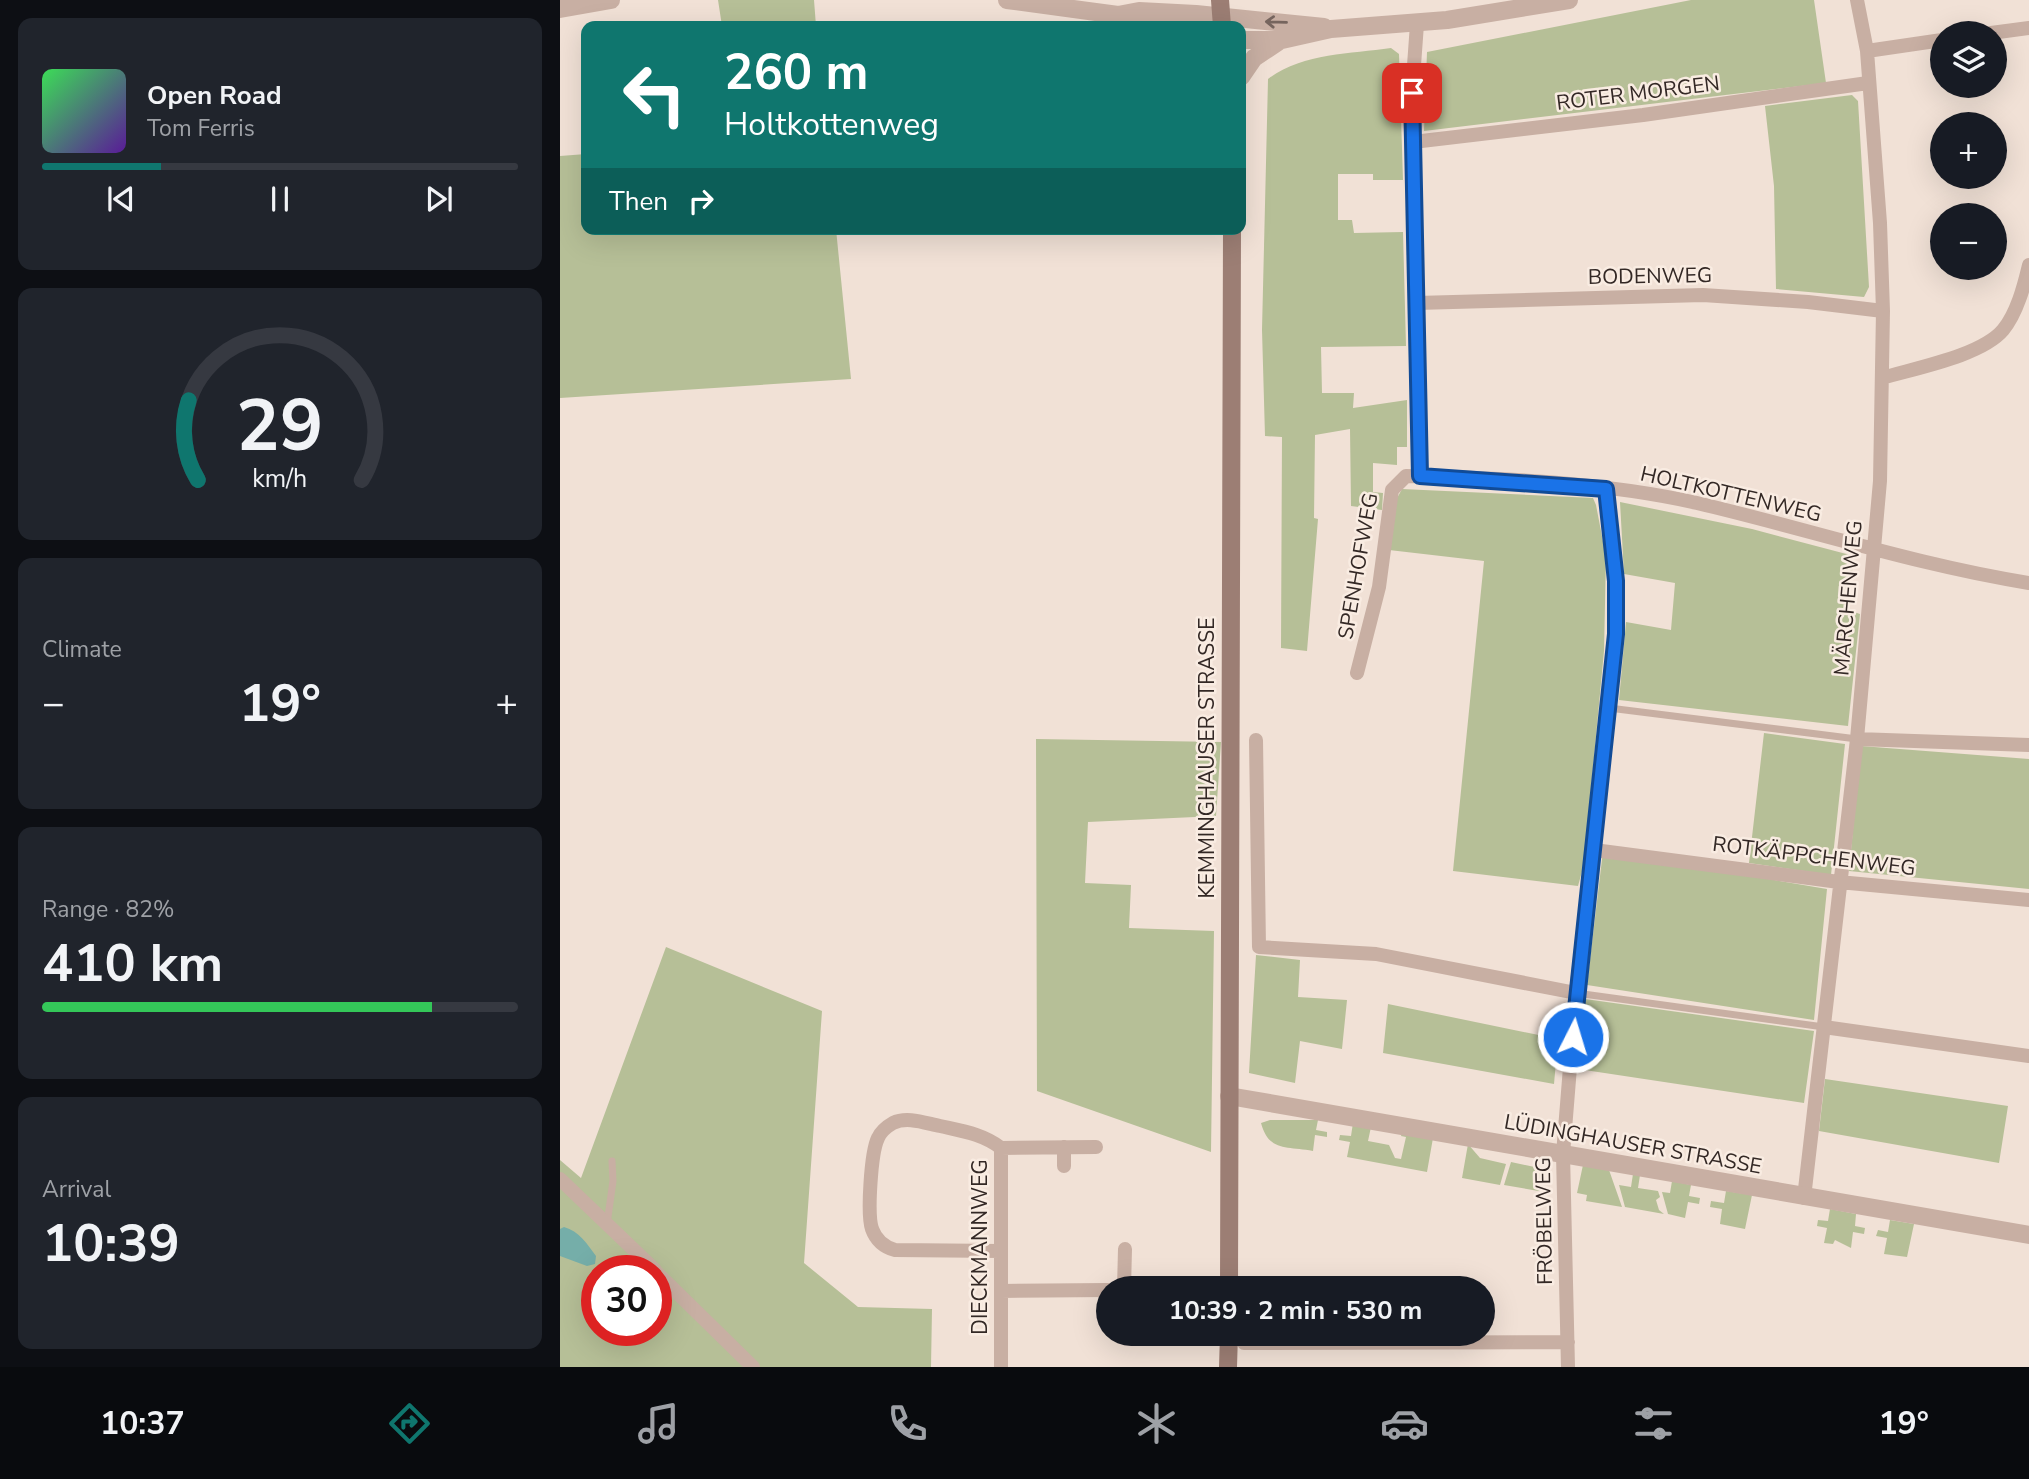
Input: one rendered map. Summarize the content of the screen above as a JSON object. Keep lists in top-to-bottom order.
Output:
{
  "streets": {
    "main road": ["KEMMINGHAUSER STRASSE"],
    "street": [
      "ROTER MORGEN",
      "BODENWEG",
      "HOLTKOTTENWEG",
      "SPENHOFWEG",
      "MÄRCHENWEG",
      "ROTKÄPPCHENWEG",
      "LÜDINGHAUSER STRASSE",
      "FRÖBELWEG",
      "DIECKMANNWEG"
    ]
  },
  "crossings": [
    ["ROTER MORGEN", "MÄRCHENWEG"],
    ["BODENWEG", "MÄRCHENWEG"],
    ["HOLTKOTTENWEG", "SPENHOFWEG"],
    ["HOLTKOTTENWEG", "MÄRCHENWEG"],
    ["HOLTKOTTENWEG", "FRÖBELWEG"],
    ["MÄRCHENWEG", "ROTKÄPPCHENWEG"],
    ["MÄRCHENWEG", "LÜDINGHAUSER STRASSE"],
    ["KEMMINGHAUSER STRASSE", "LÜDINGHAUSER STRASSE"],
    ["ROTKÄPPCHENWEG", "FRÖBELWEG"],
    ["LÜDINGHAUSER STRASSE", "FRÖBELWEG"]
  ],
  "page": {
    "map_buttons": ["+", "−"],
    "turn": ["260 m", "Holtkottenweg"],
    "song": ["Open Road", "Tom Ferris"],
    "then": "Then",
    "tile": [
      "Climate",
      ["Range · 82%", "410 km"],
      ["Arrival", "10:39"]
    ],
    "heat": ["−", "19°", "+"],
    "limit": "30",
    "trip": "10:39 · 2 min · 530 m",
    "tabs": ["10:37", "19°"],
    "gauge": ["29", "km/h"]
  }
}
